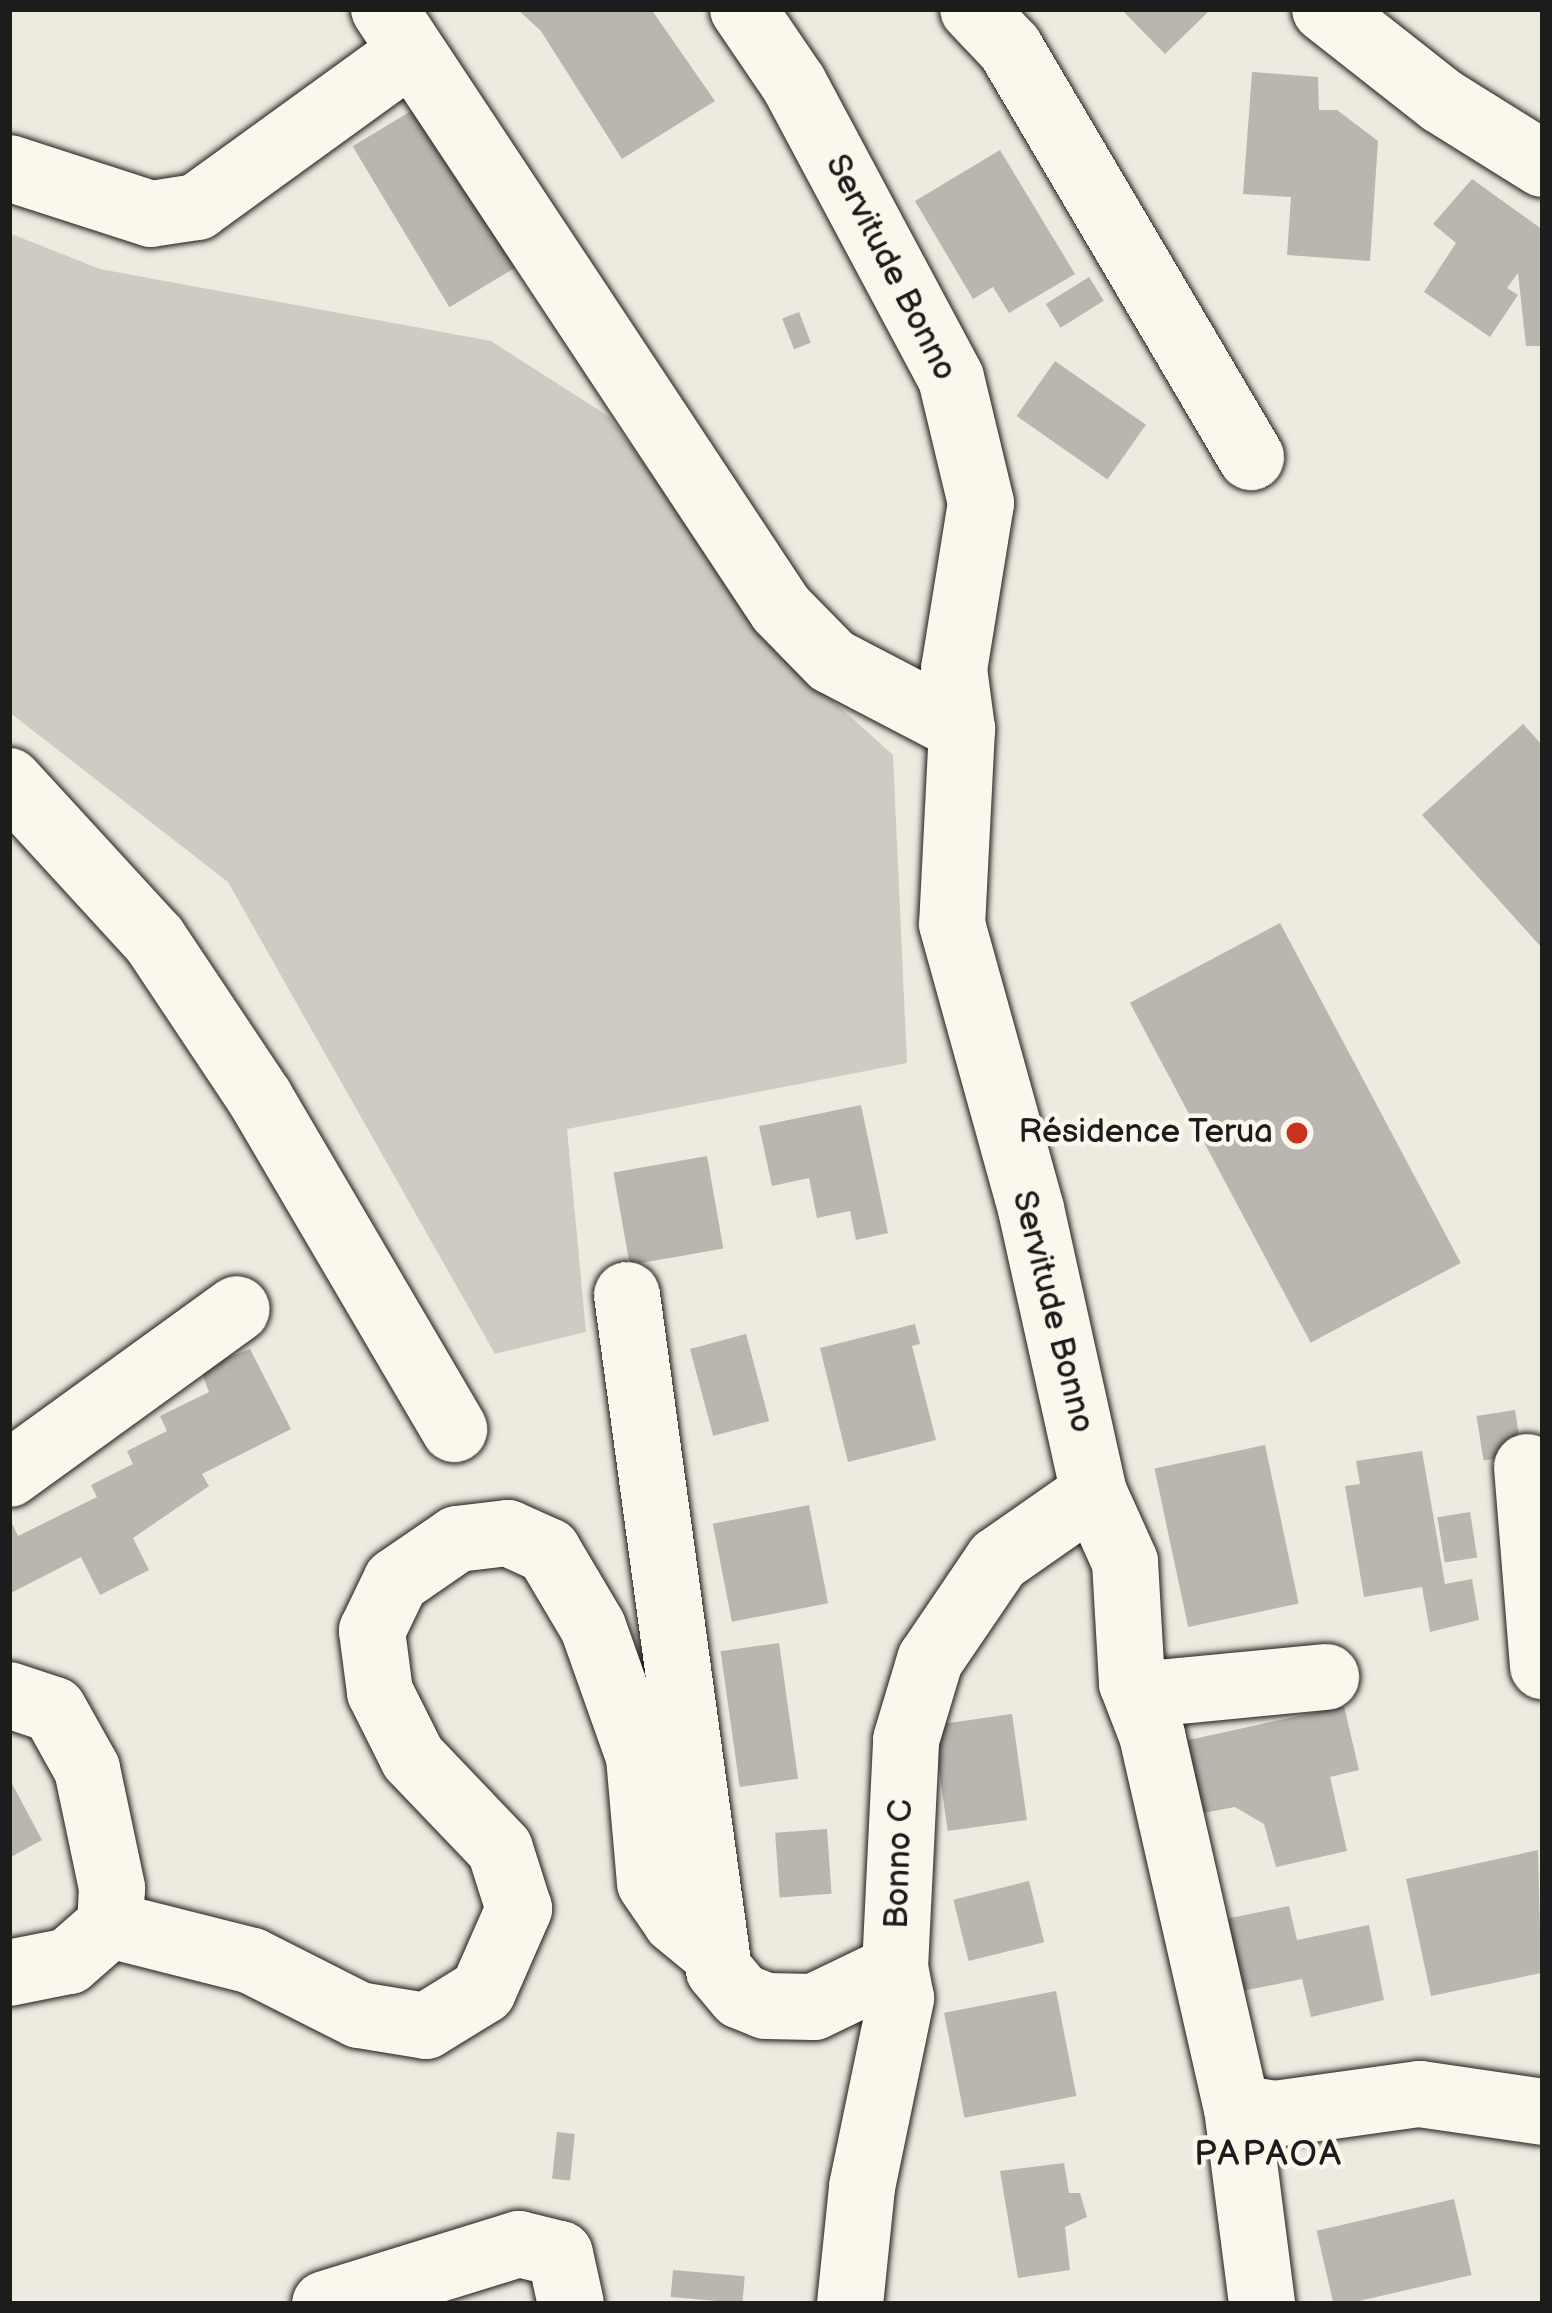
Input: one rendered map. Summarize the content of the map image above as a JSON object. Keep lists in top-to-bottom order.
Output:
{
  "streets": {
    "street": ["Servitude Bonno", "Bonno C"]
  },
  "crossings": [
    ["Servitude Bonno", "Bonno C"]
  ],
  "districts": ["PAPAOA"],
  "places": ["Résidence Terua"]
}
